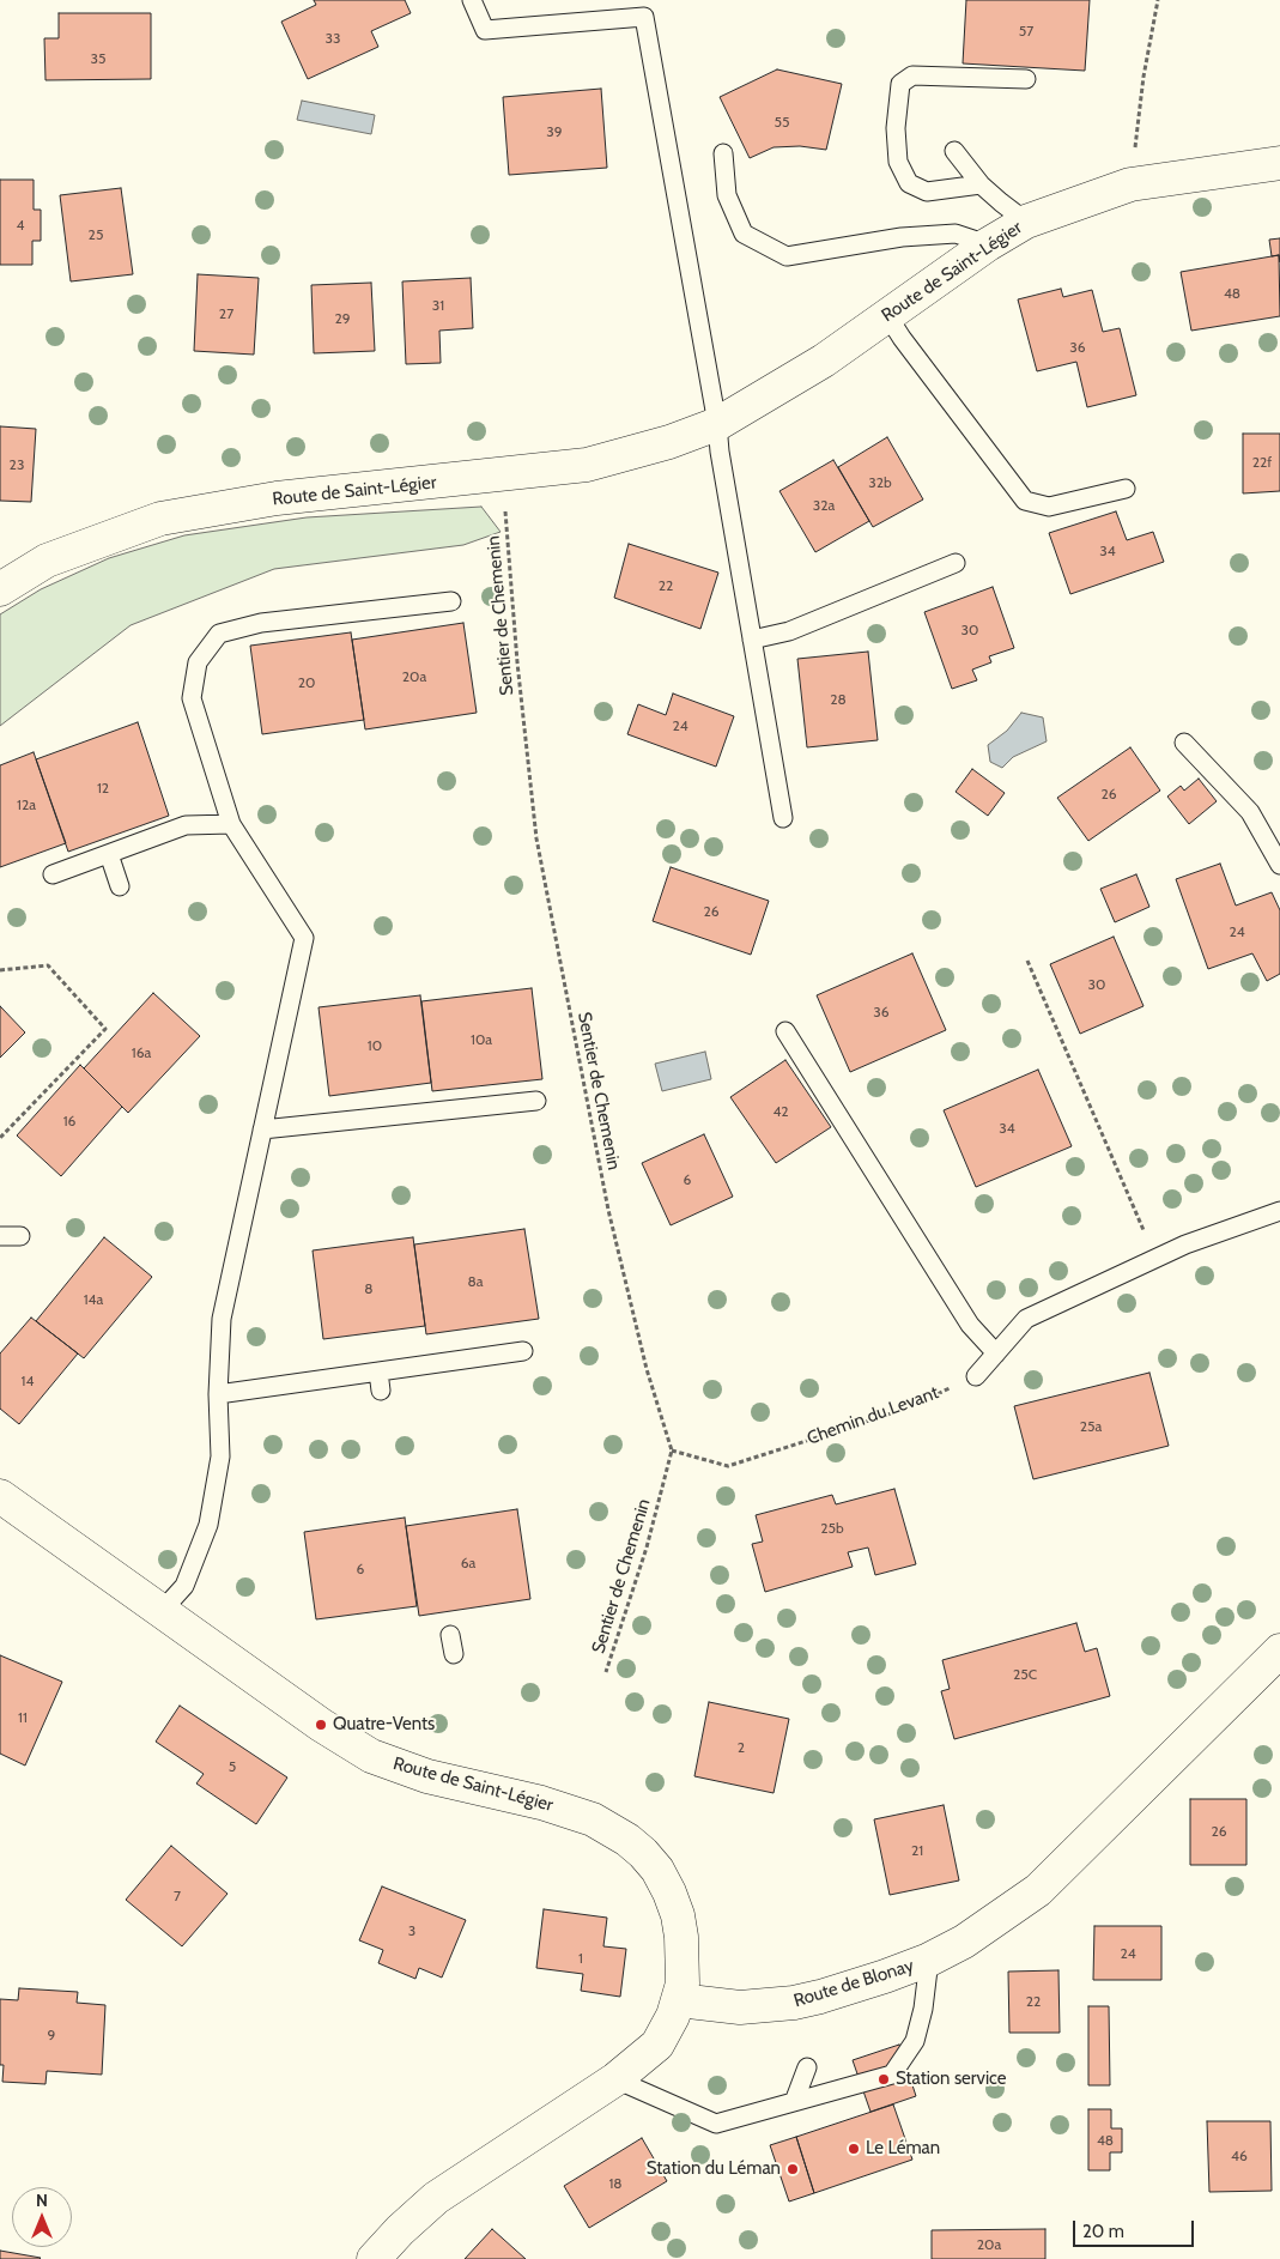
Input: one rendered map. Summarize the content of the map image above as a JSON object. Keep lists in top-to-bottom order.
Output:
{
  "streets": {
    "main road": ["Route de Saint-Légier", "Route de Blonay"],
    "path": ["Sentier de Chemenin", "Chemin du Levant"]
  },
  "crossings": [
    ["Route de Saint-Légier", "Route de Blonay"],
    ["Sentier de Chemenin", "Chemin du Levant"]
  ],
  "places": [
    "Quatre-Vents",
    "Station service",
    "Le Léman",
    "Station du Léman"
  ],
  "house_numbers": [
    "57",
    "33",
    "35",
    "55",
    "39",
    "4",
    "25",
    "48",
    "31",
    "27",
    "29",
    "36",
    "22f",
    "23",
    "32b",
    "32a",
    "34",
    "22",
    "30",
    "20a",
    "20",
    "28",
    "24",
    "12",
    "26",
    "12a",
    "26",
    "24",
    "30",
    "36",
    "10a",
    "10",
    "16a",
    "42",
    "16",
    "34",
    "6",
    "8a",
    "8",
    "14a",
    "14",
    "25a",
    "25b",
    "6a",
    "6",
    "25C",
    "11",
    "2",
    "5",
    "26",
    "21",
    "7",
    "3",
    "24",
    "1",
    "22",
    "9",
    "48",
    "46",
    "18",
    "20a"
  ],
  "scale_bar": "20 m",
  "north": "top"
}
